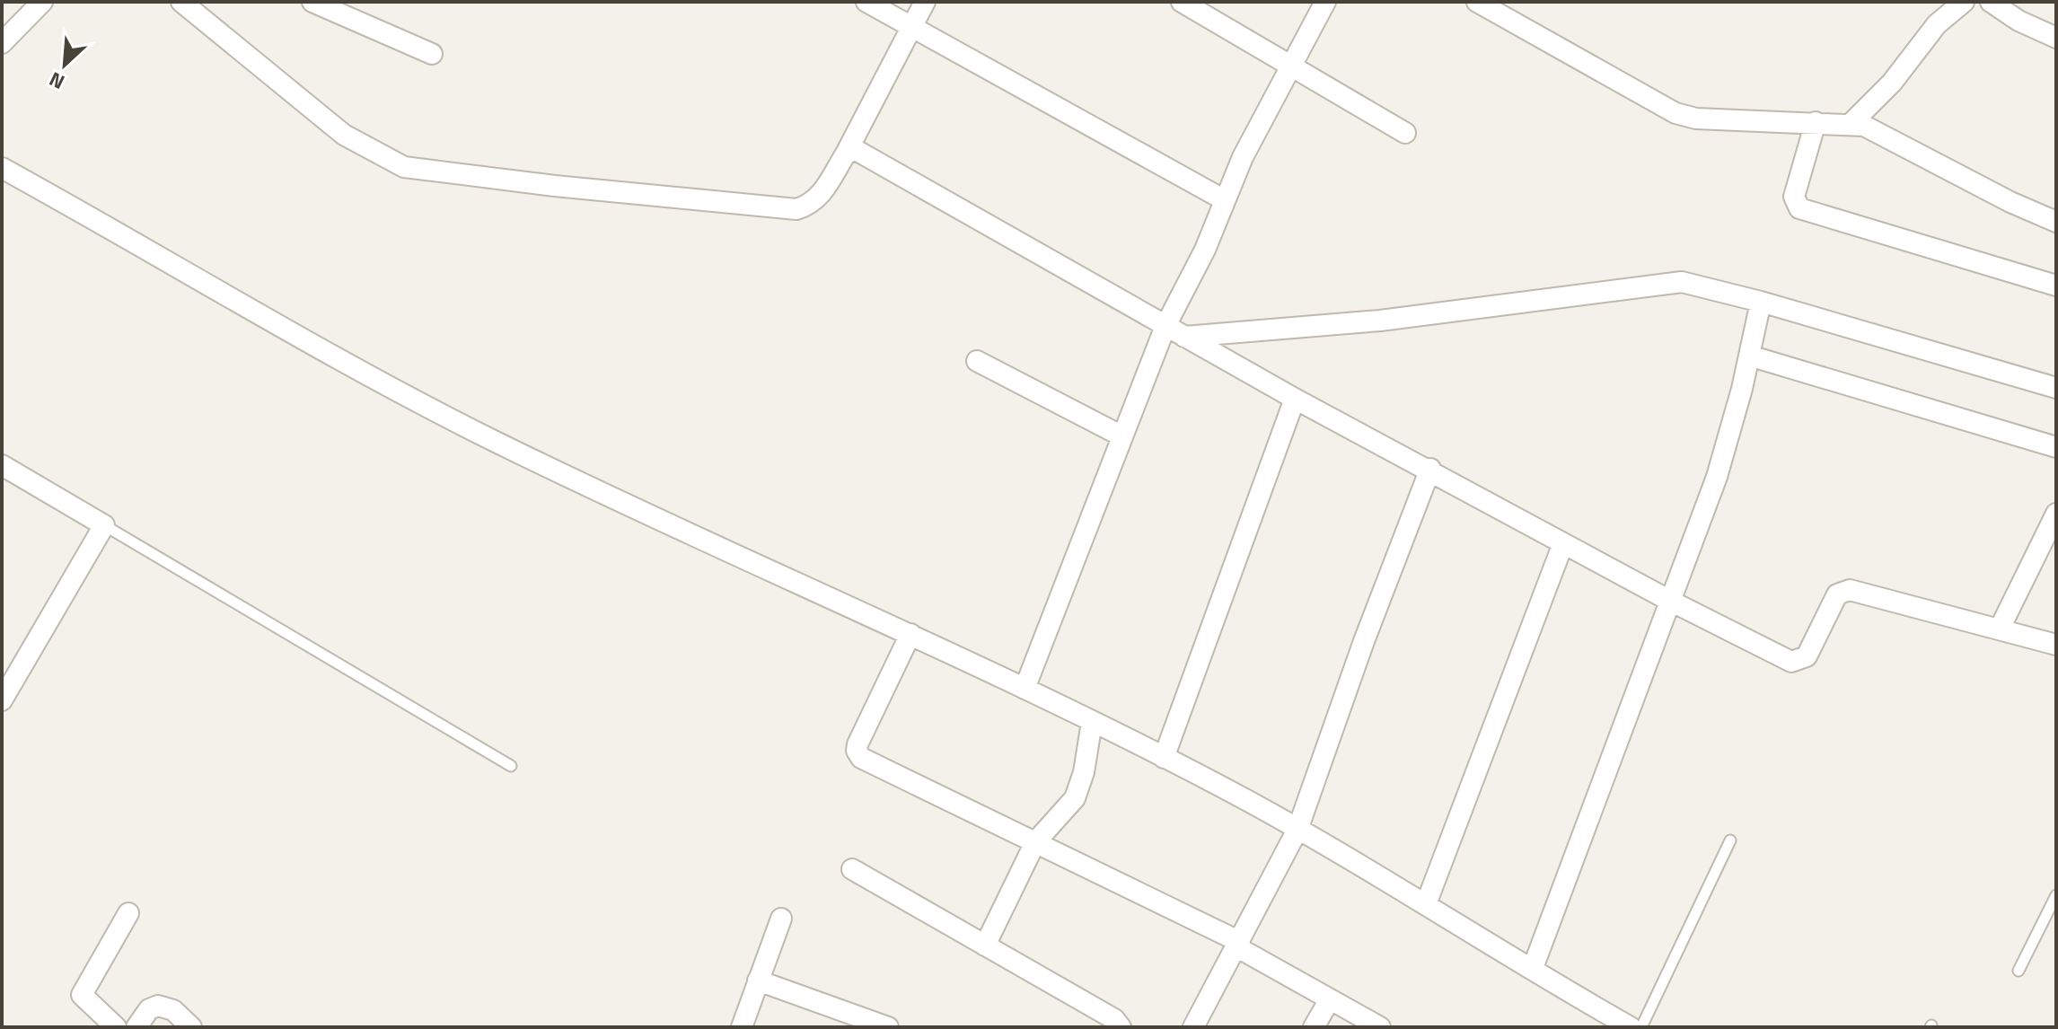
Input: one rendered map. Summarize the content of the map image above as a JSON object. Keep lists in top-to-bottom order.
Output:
{
  "north": "bottom left"
}
